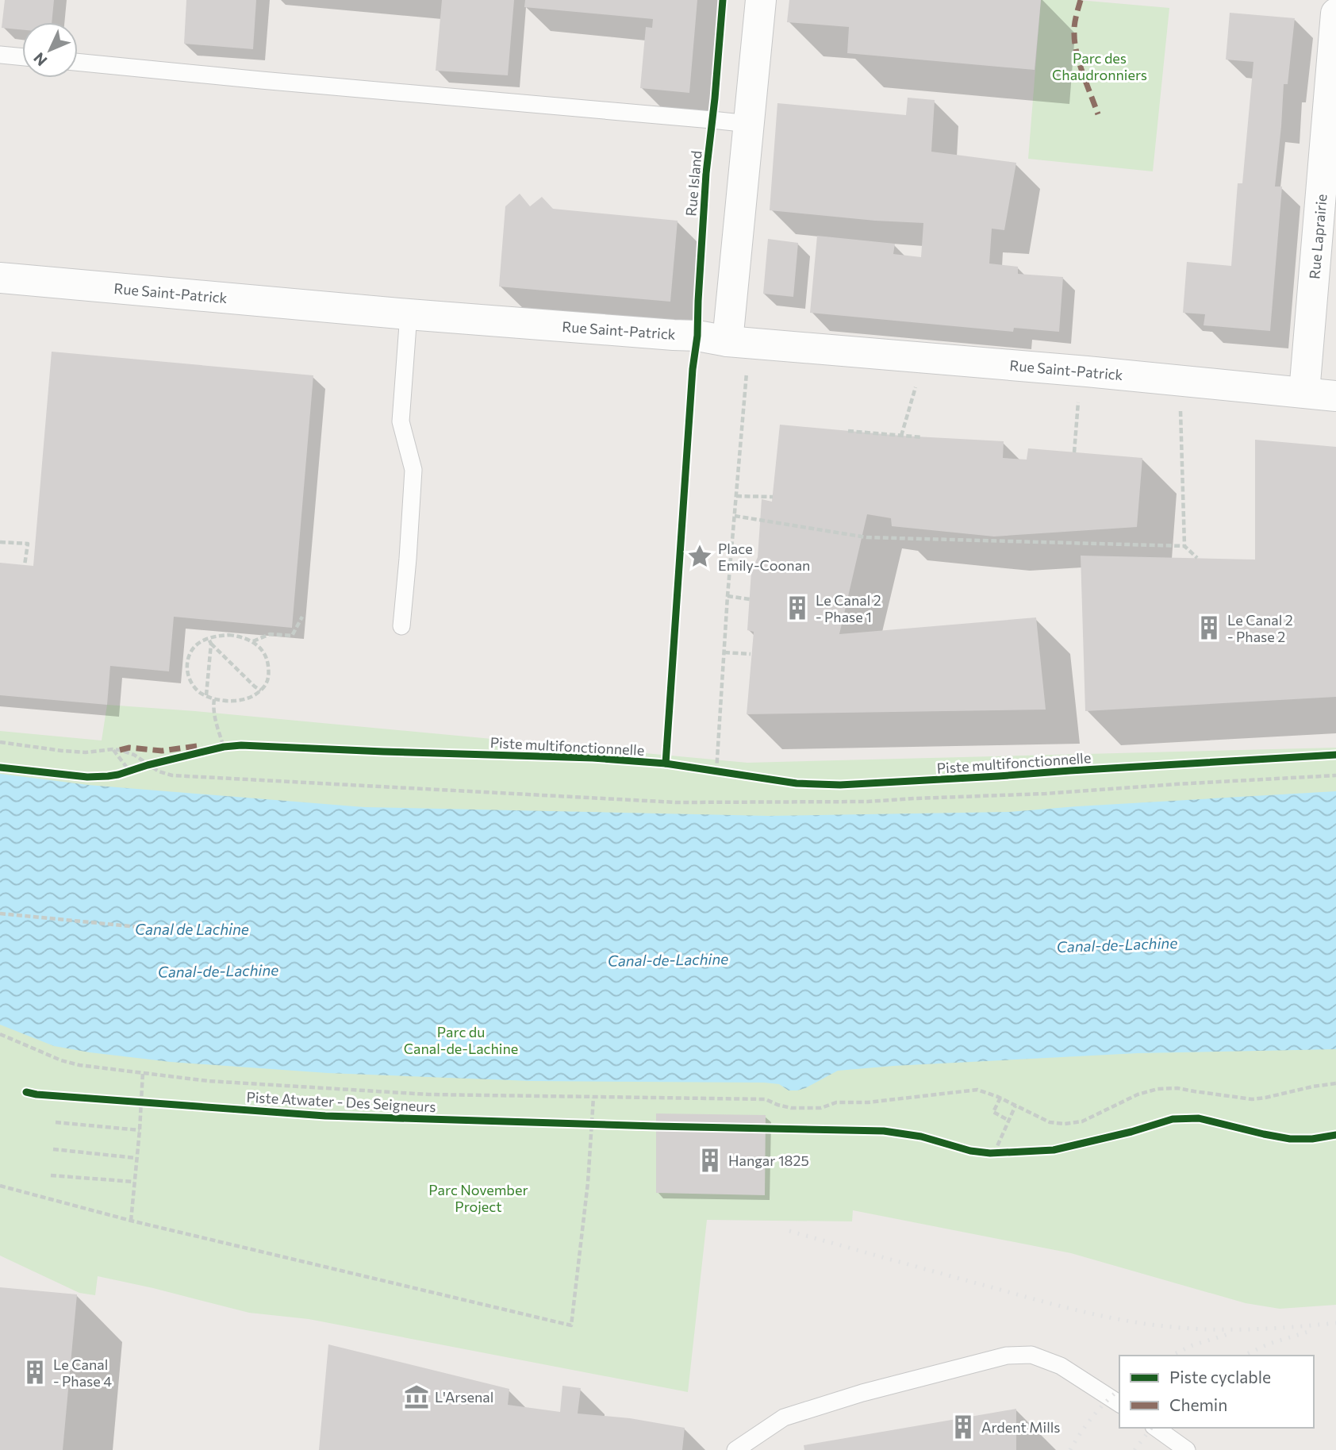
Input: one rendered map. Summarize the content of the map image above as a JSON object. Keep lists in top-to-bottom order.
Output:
{
  "streets": {
    "main road": ["Rue Laprairie", "Rue Saint-Patrick"],
    "cycle path": ["Rue Island", "Piste multifonctionnelle", "Piste Atwater - Des Seigneurs"]
  },
  "crossings": [
    ["Rue Laprairie", "Rue Saint-Patrick"]
  ],
  "water": ["Canal de Lachine", "Canal-de-Lachine"],
  "parks": ["Parc des Chaudronniers", "Parc du Canal-de-Lachine", "Parc November Project"],
  "places": {
    "place": ["Place Emily-Coonan"],
    "building": [
      "Le Canal 2 - Phase 1",
      "Le Canal 2 - Phase 2",
      "Hangar 1825",
      "Le Canal - Phase 4",
      "Ardent Mills"
    ],
    "museum": ["L'Arsenal"]
  },
  "legend": ["Piste cyclable", "Chemin"],
  "north": "bottom left"
}
